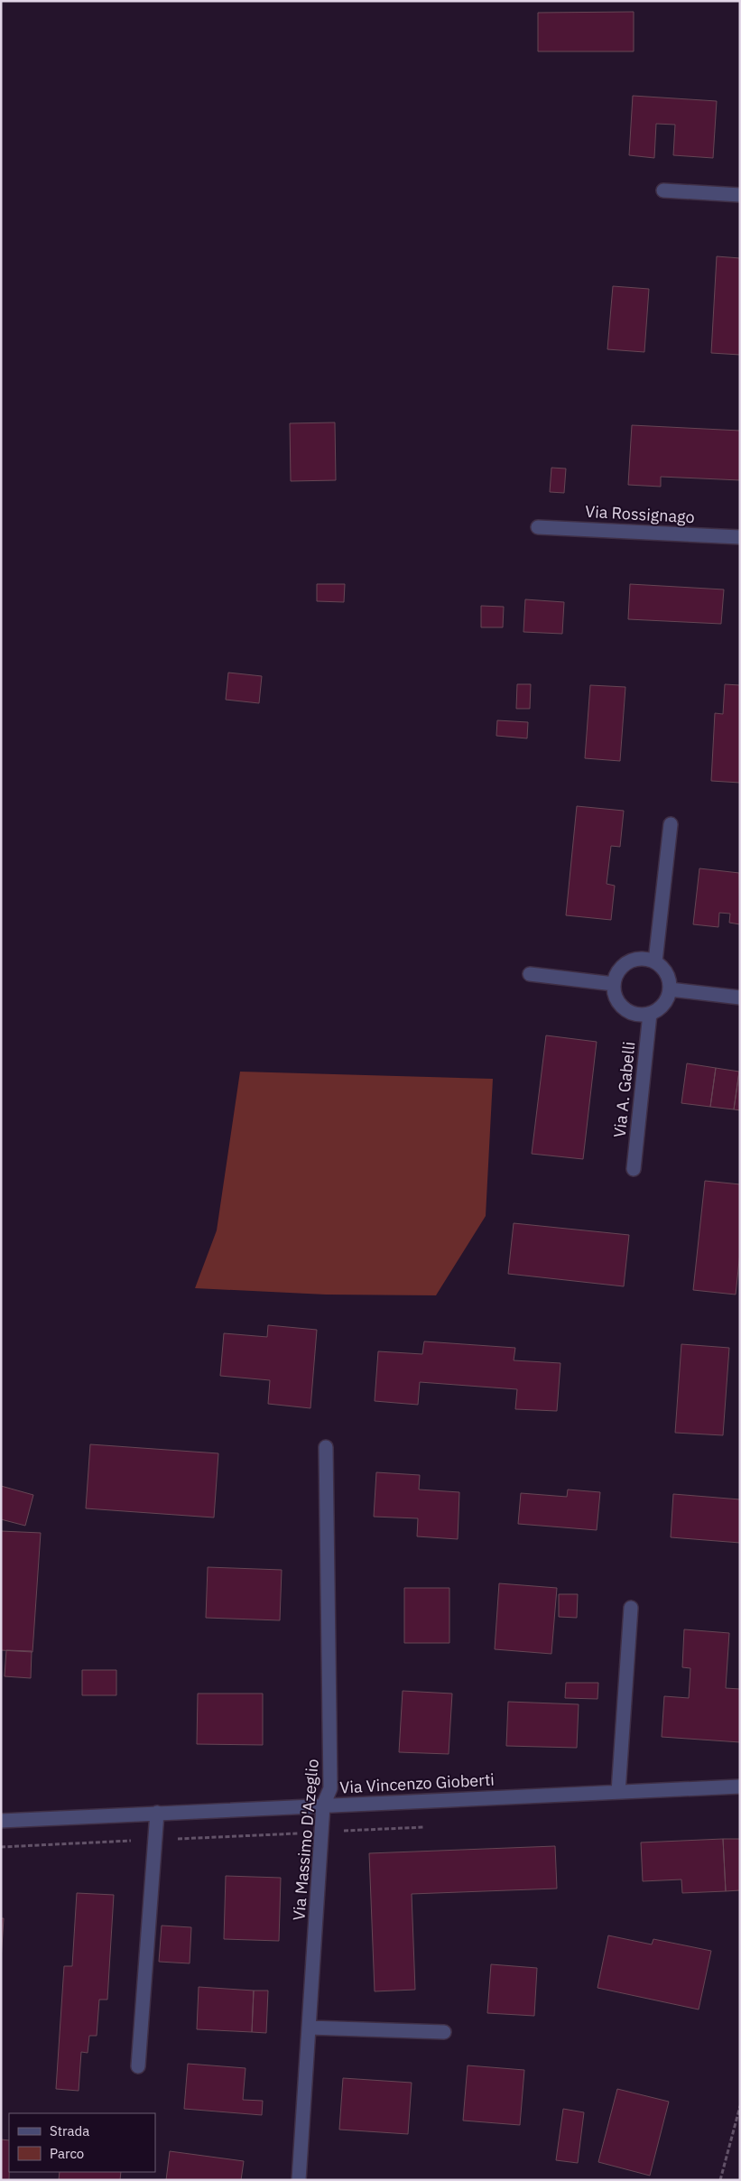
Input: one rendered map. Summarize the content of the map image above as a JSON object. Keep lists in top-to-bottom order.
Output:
{
  "streets": {
    "street": [
      "Via Rossignago",
      "Via A. Gabelli",
      "Via Vincenzo Gioberti",
      "Via Massimo D'Azeglio"
    ]
  },
  "crossings": [
    ["Via Vincenzo Gioberti", "Via Massimo D'Azeglio"]
  ],
  "legend": ["Strada", "Parco"]
}
